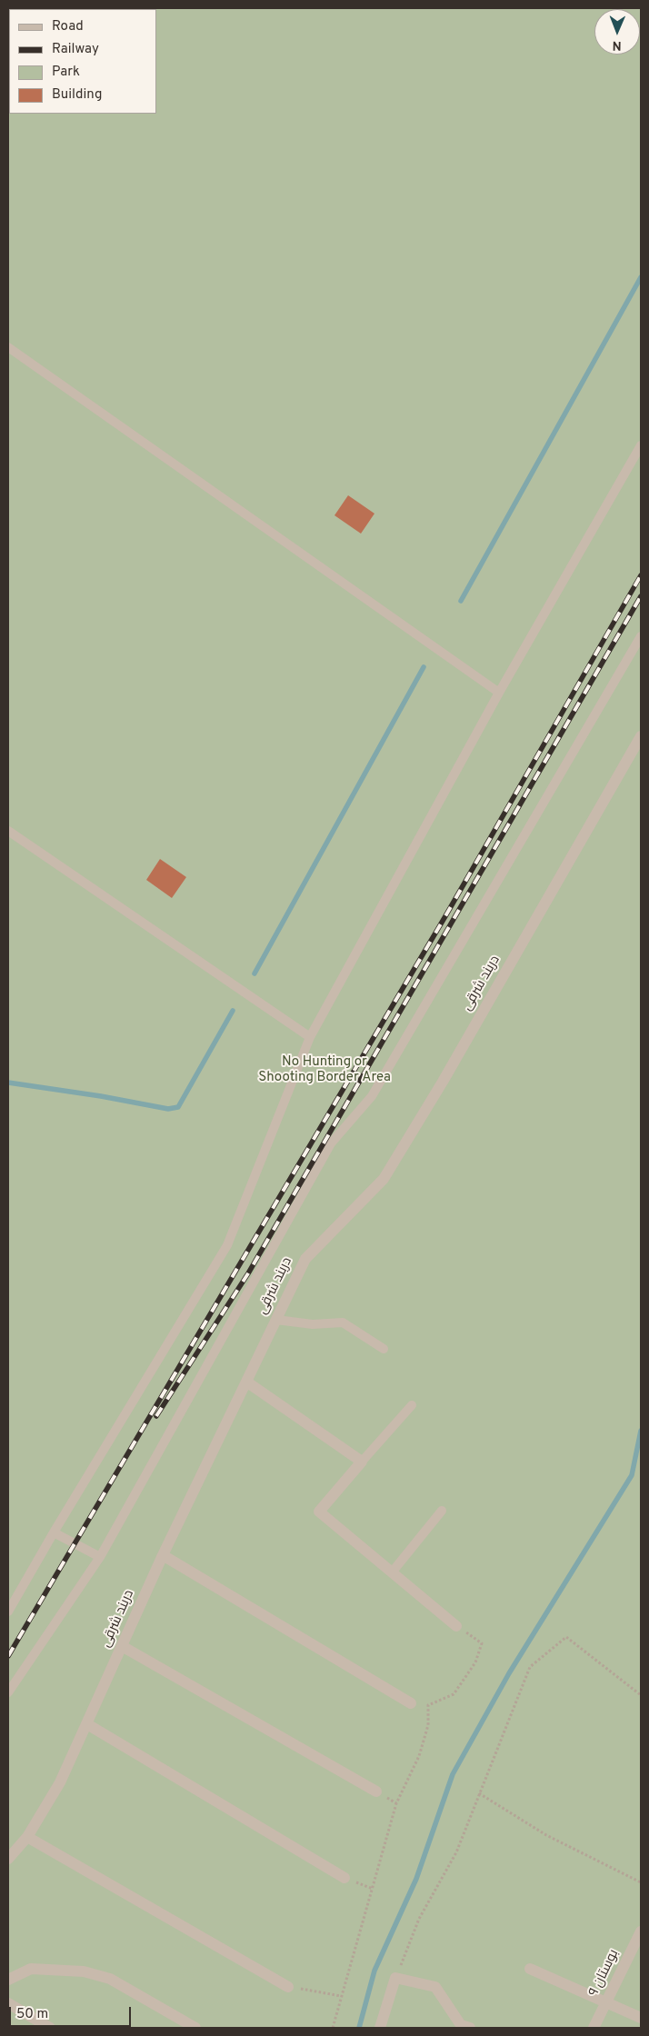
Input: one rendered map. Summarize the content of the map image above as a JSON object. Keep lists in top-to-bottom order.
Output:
{
  "streets": {
    "street": ["دربند شرقی", "بوستان ۹"]
  },
  "parks": ["No Hunting or Shooting Border Area"],
  "legend": [
    "Road",
    "Railway",
    "Park",
    "Building"
  ],
  "scale_bar": "50 m",
  "north": "bottom"
}
